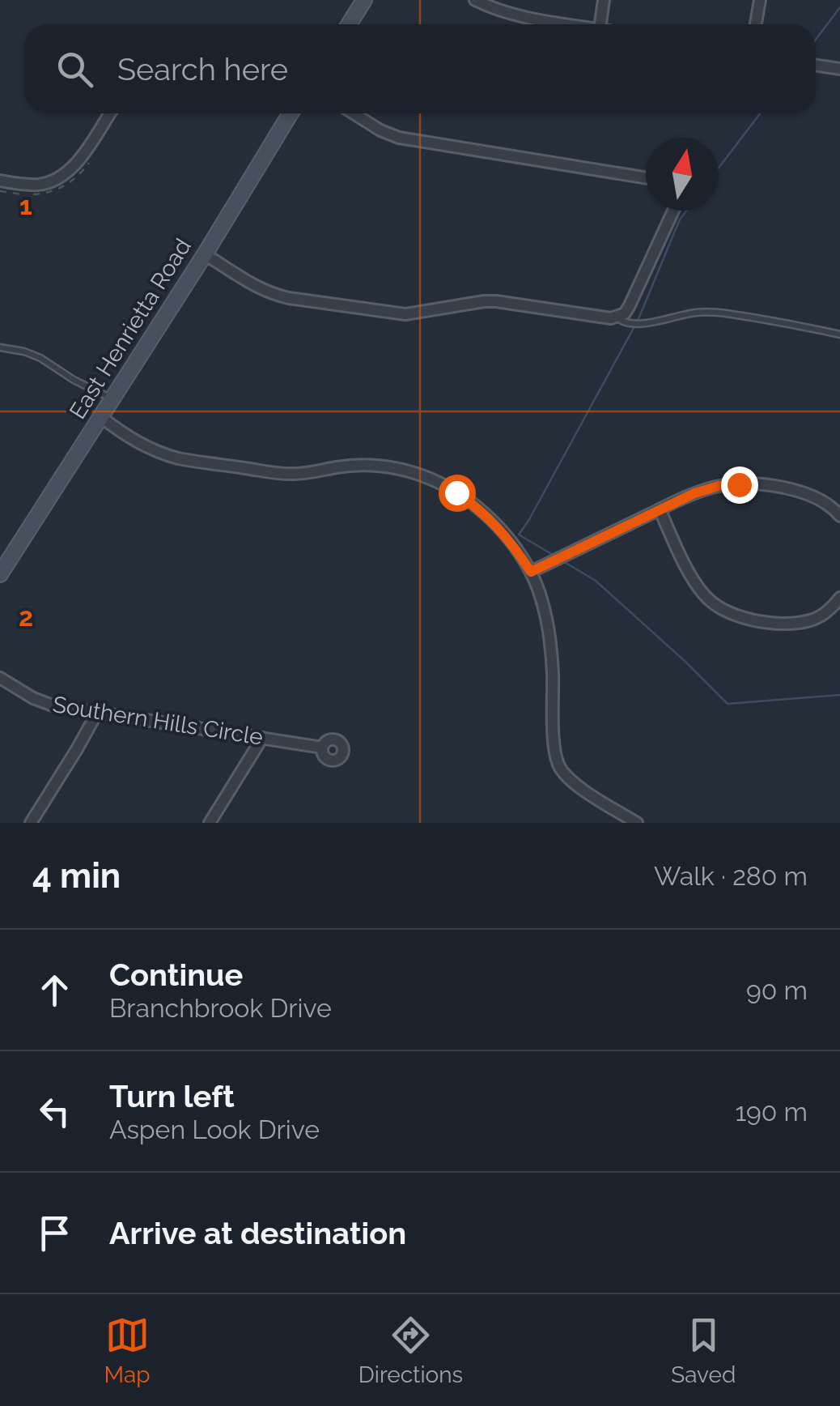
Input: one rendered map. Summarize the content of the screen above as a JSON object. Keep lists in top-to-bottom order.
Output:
{
  "streets": {
    "main road": ["East Henrietta Road"],
    "street": ["Southern Hills Circle"]
  },
  "north": "top",
  "page": {
    "search": "Search here",
    "heading": ["4 min", "Walk · 280 m"],
    "list": [
      ["Continue", "Branchbrook Drive", "90 m"],
      ["Turn left", "Aspen Look Drive", "190 m"],
      "Arrive at destination"
    ],
    "nav": ["Map", "Directions", "Saved"]
  },
  "grid": {
    "rows": ["1", "2"]
  }
}
